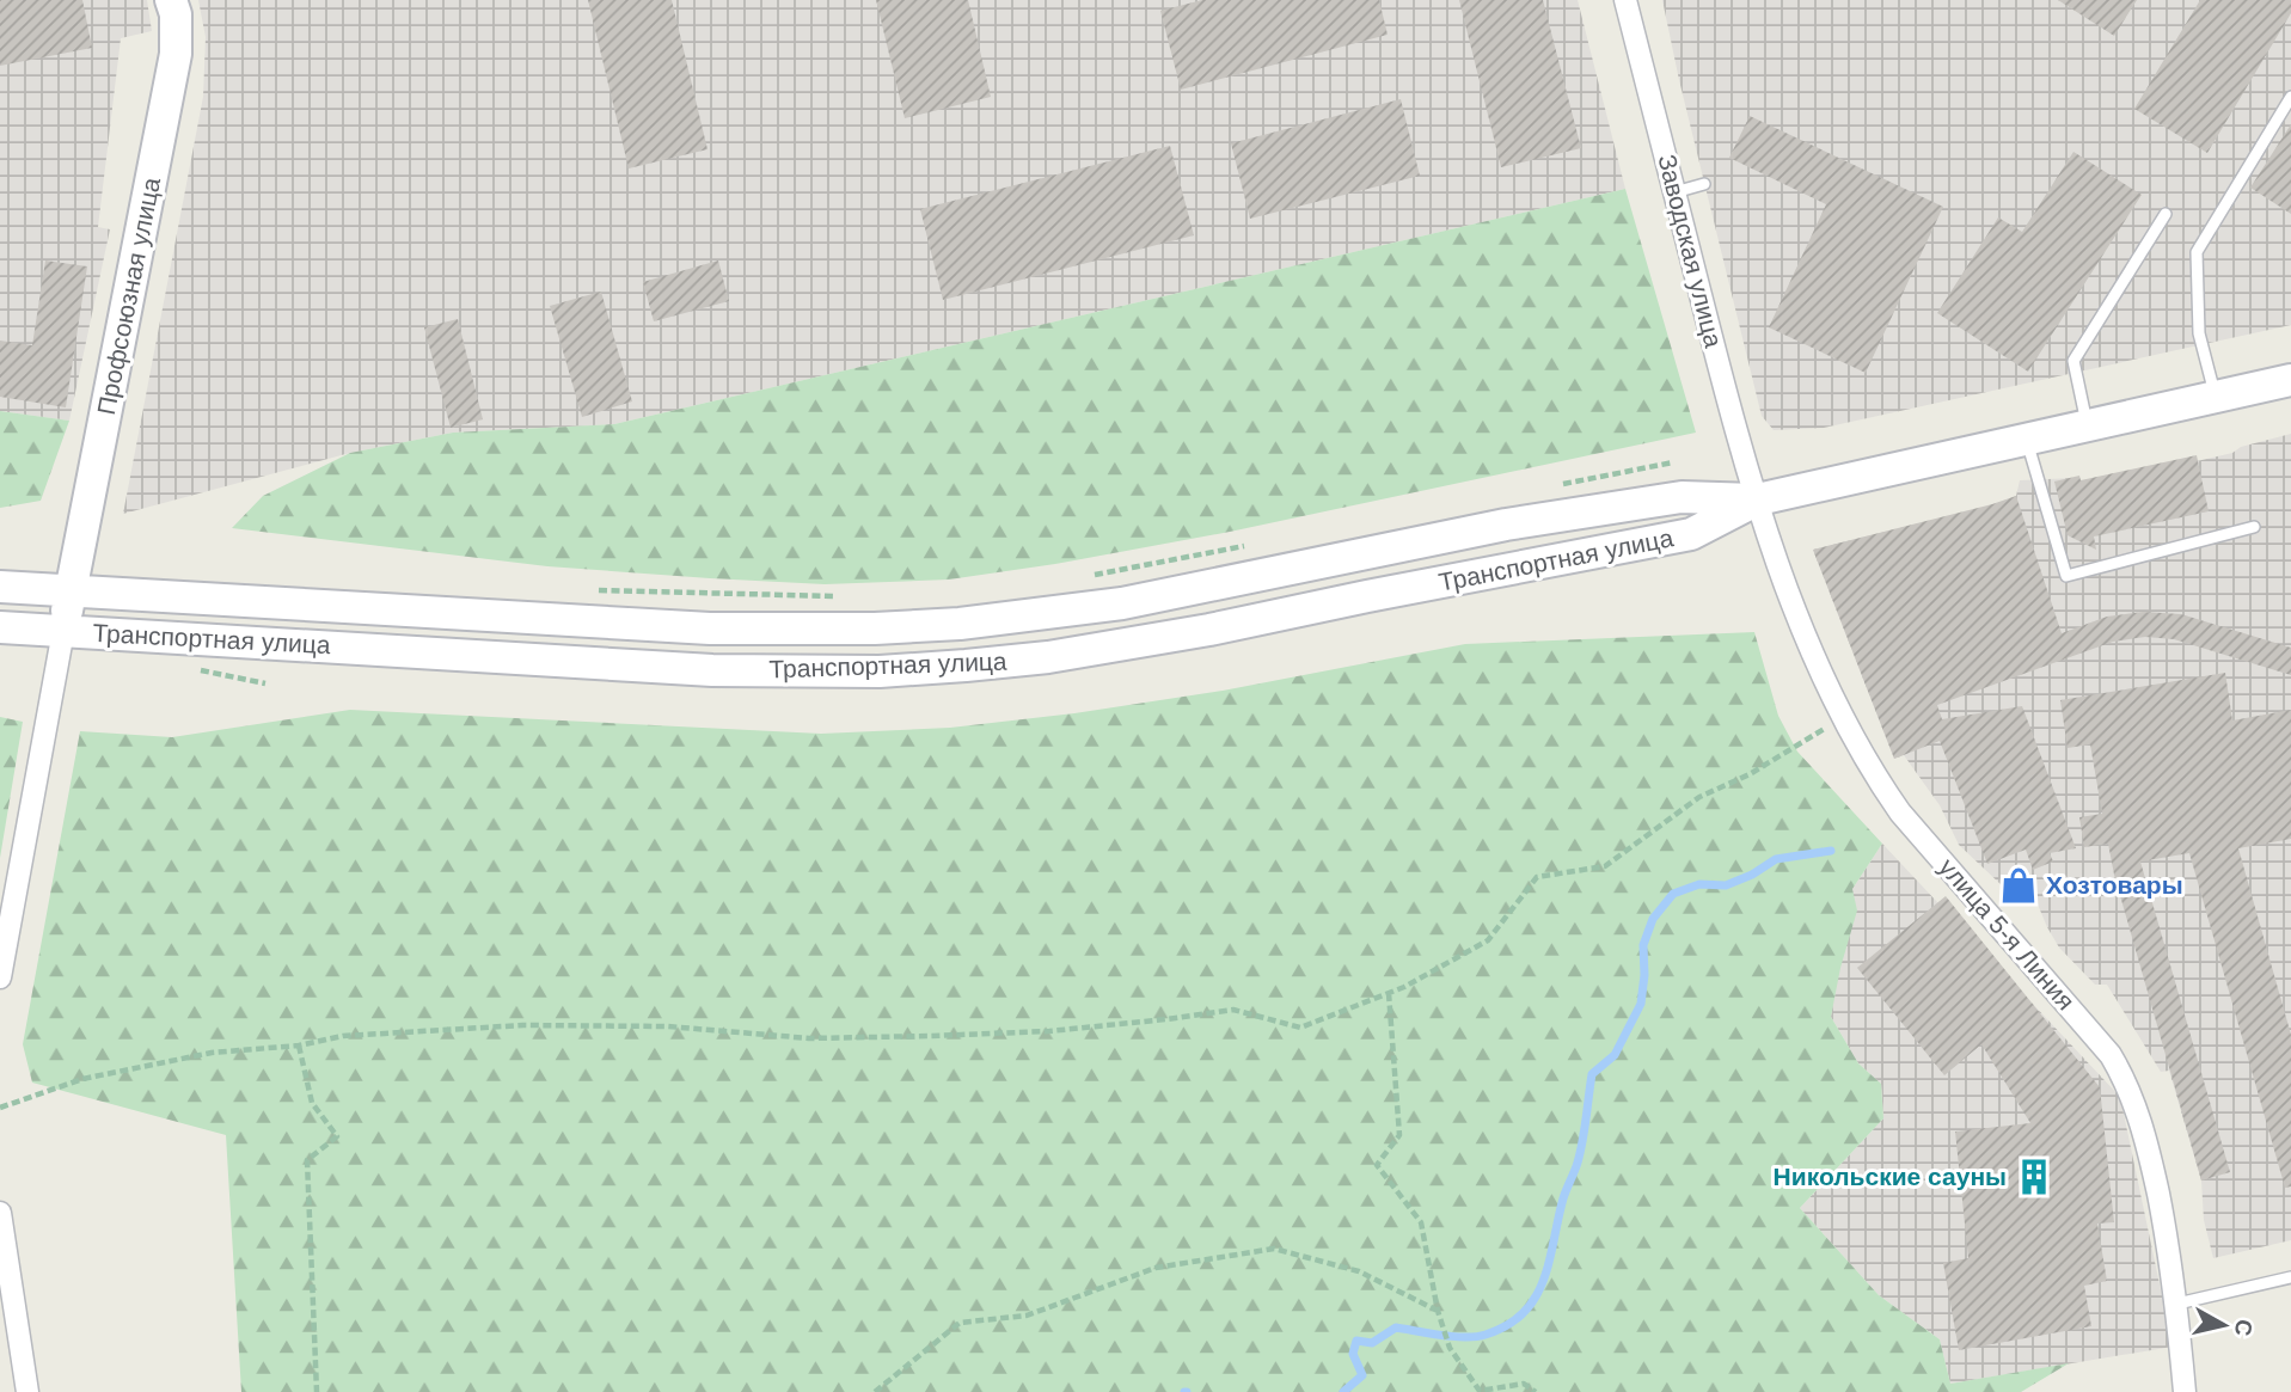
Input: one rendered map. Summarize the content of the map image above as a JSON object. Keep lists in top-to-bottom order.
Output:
{
  "streets": {
    "street": [
      "Заводская улица",
      "Профсоюзная улица",
      "Транспортная улица",
      "улица 5-я Линия"
    ]
  },
  "crossings": [
    ["Заводская улица", "Транспортная улица"],
    ["Заводская улица", "улица 5-я Линия"],
    ["Профсоюзная улица", "Транспортная улица"],
    ["Транспортная улица", "улица 5-я Линия"]
  ],
  "places": {
    "shop": ["Хозтовары"],
    "building": ["Никольские сауны"]
  },
  "north": "right"
}
